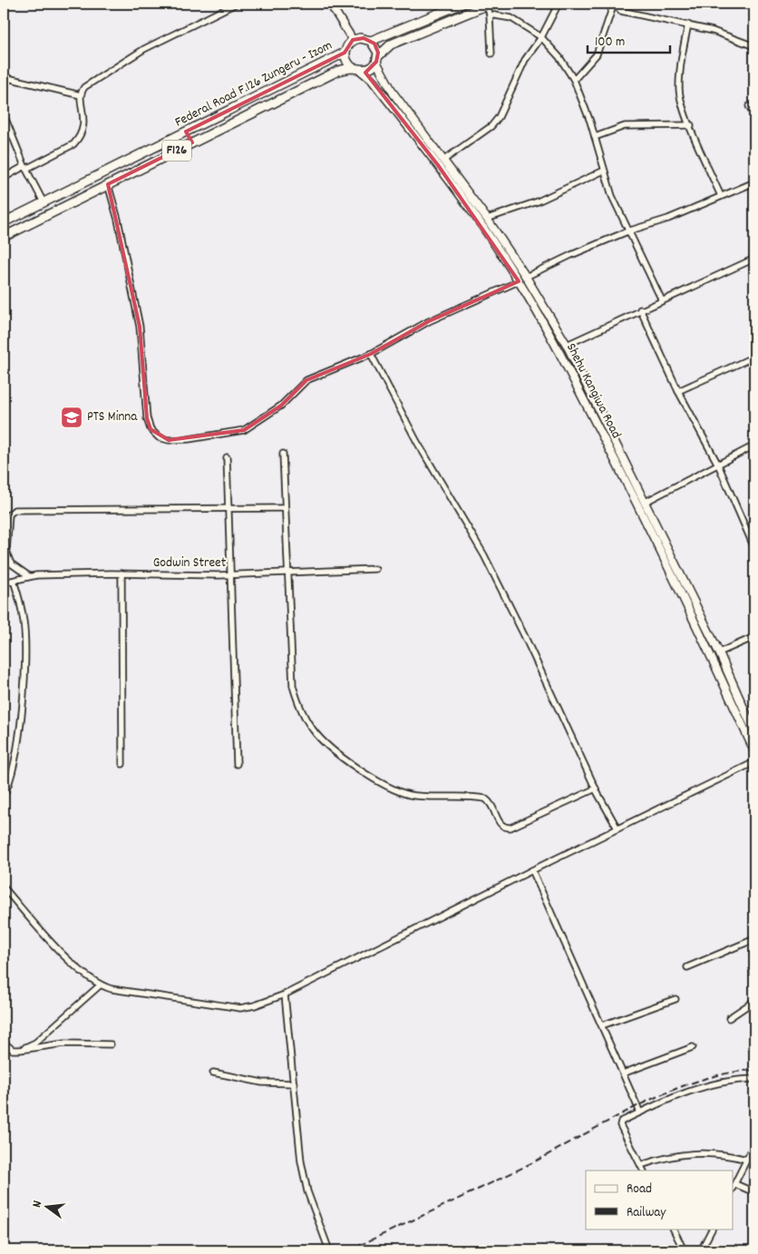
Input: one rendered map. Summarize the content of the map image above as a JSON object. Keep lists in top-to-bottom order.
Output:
{
  "streets": {
    "main road": ["Federal Road F.126 Zungeru - Izom", "F126", "Shehu Kangiwa Road"],
    "street": ["Godwin Street"]
  },
  "crossings": [
    ["Federal Road F.126 Zungeru - Izom", "Shehu Kangiwa Road"]
  ],
  "places": {
    "school or university": ["PTS Minna"]
  },
  "legend": ["Road", "Railway"],
  "scale_bar": "100 m",
  "north": "left"
}
